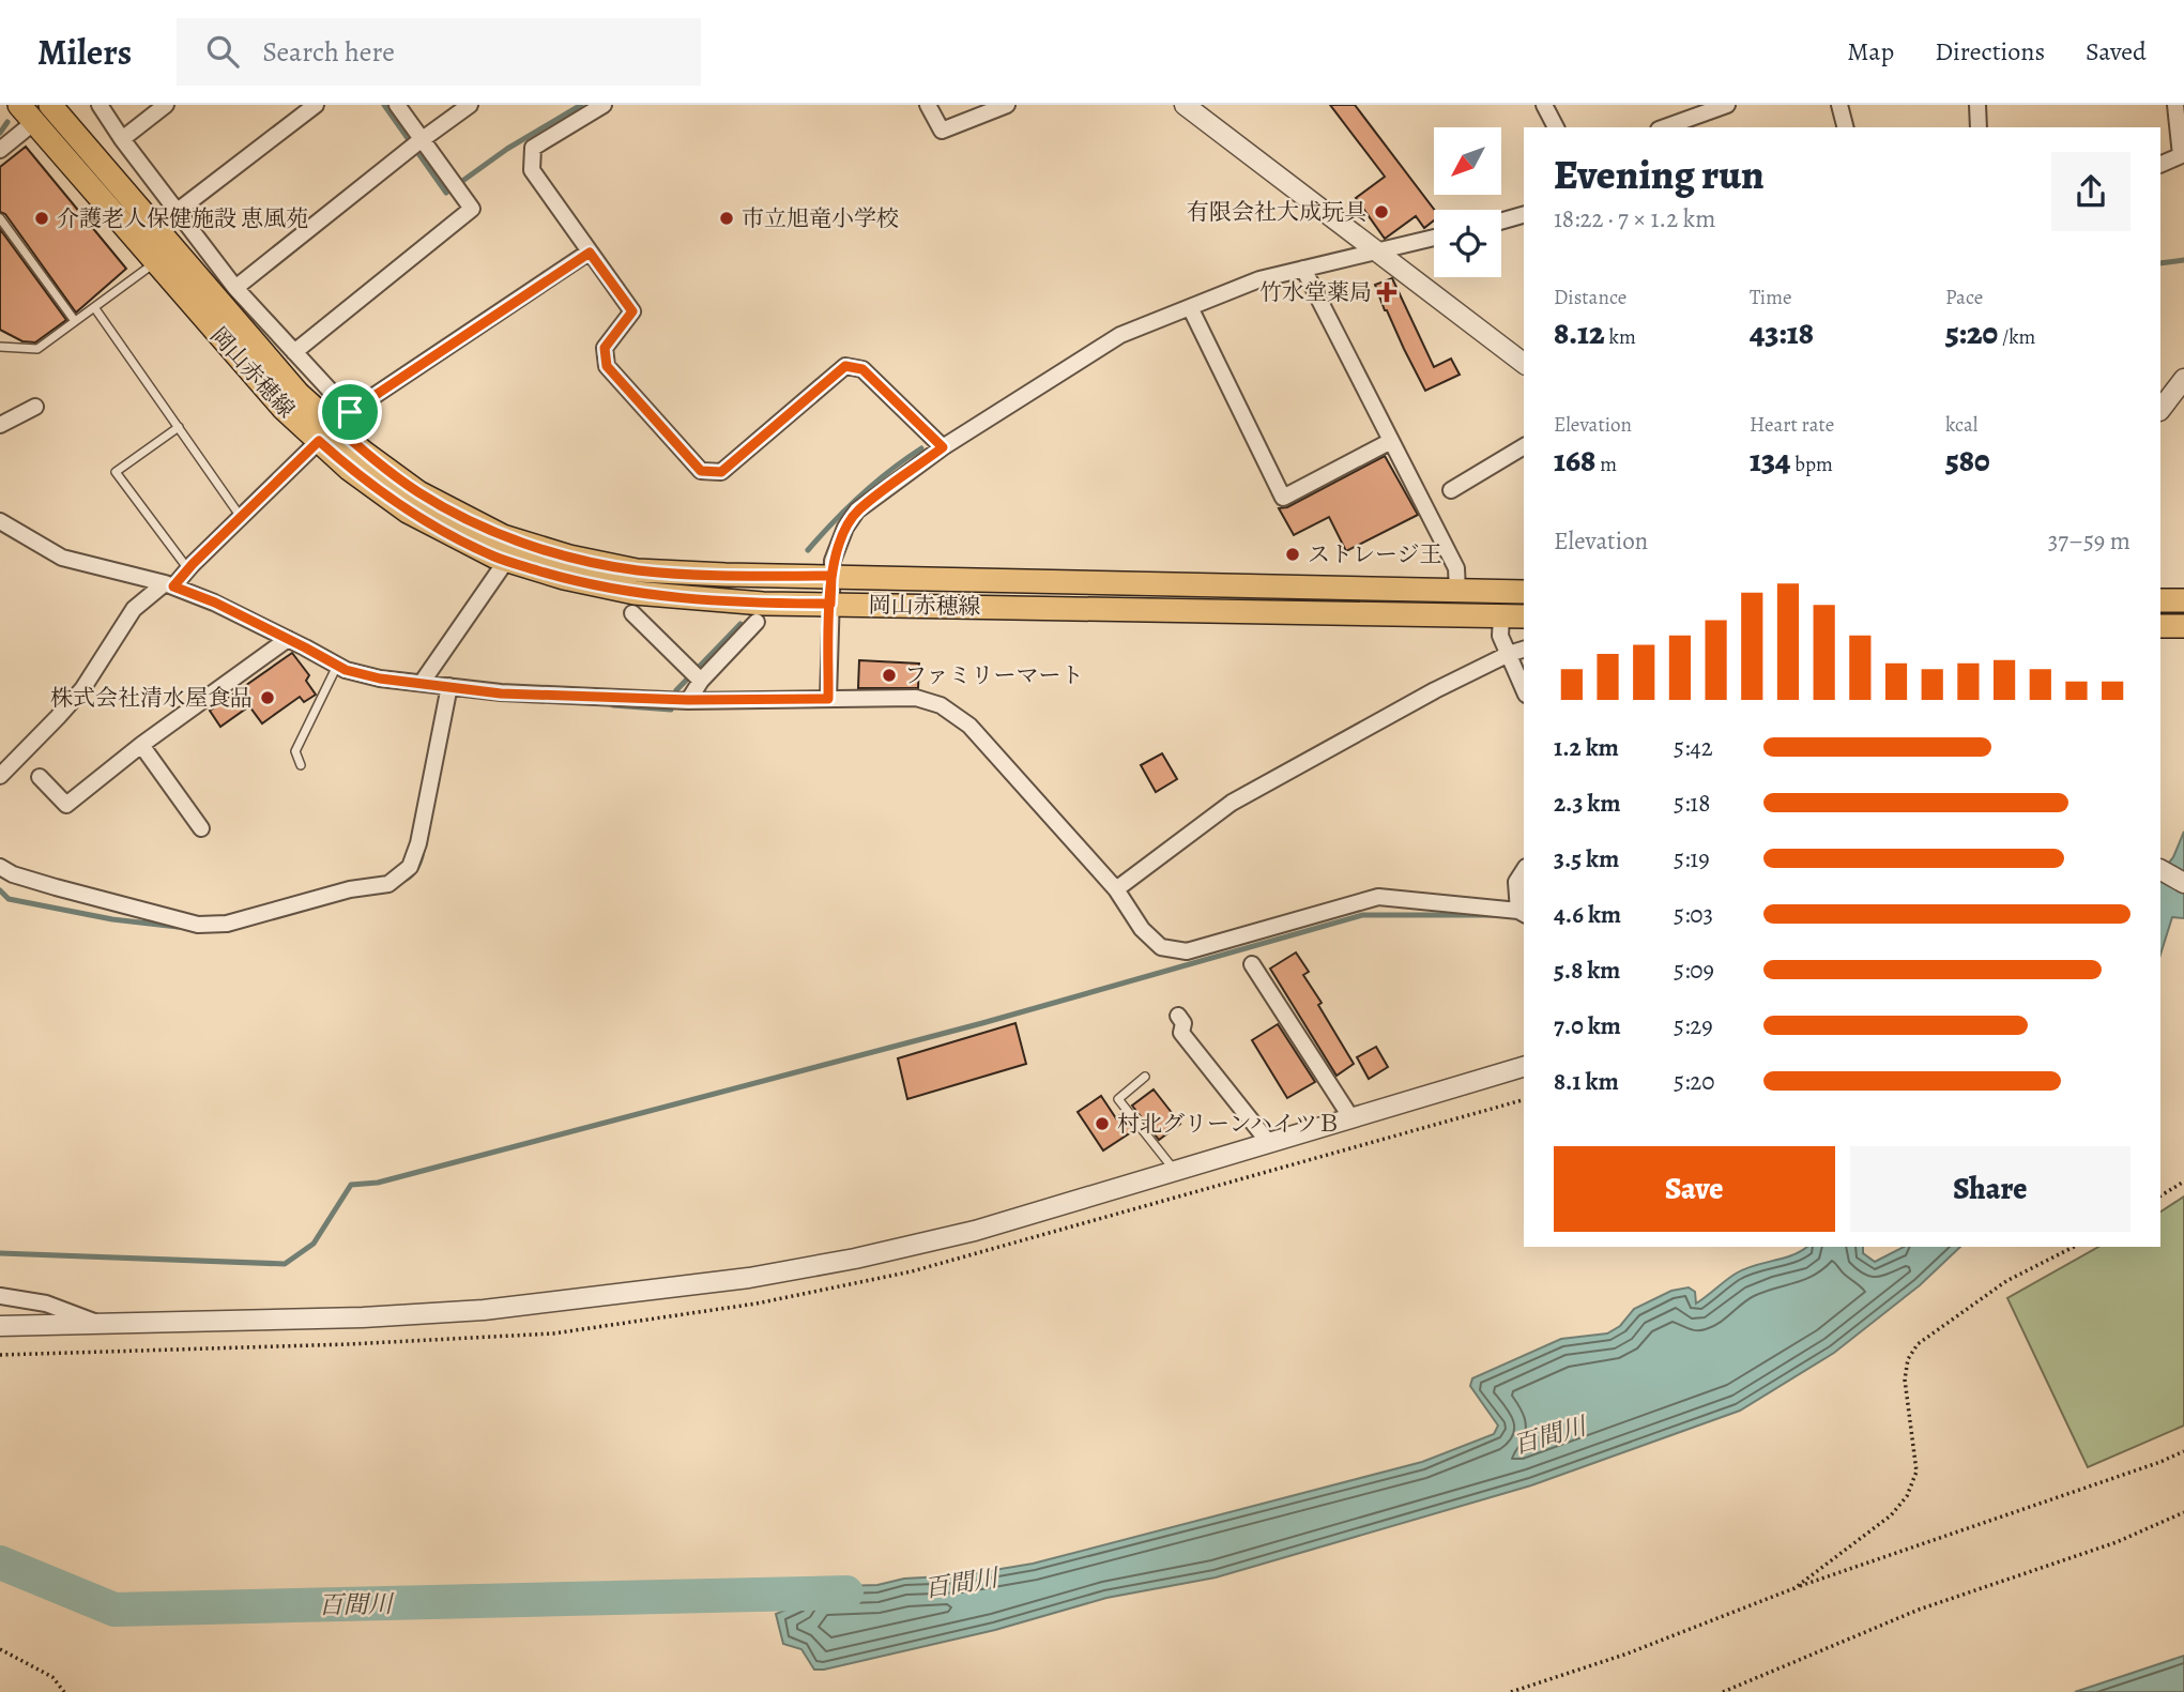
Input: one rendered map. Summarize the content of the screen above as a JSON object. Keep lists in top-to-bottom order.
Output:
{
  "streets": {
    "main road": ["岡山赤穂線"]
  },
  "water": ["百間川"],
  "places": {
    "other": [
      "有限会社大成玩具",
      "介護老人保健施設 恵風苑",
      "市立旭竜小学校",
      "ストレージ王",
      "ファミリーマート",
      "株式会社清水屋食品",
      "村北グリーンハイツＢ"
    ],
    "health": ["竹水堂薬局"]
  },
  "north": "bottom left",
  "page": {
    "header": "Milers",
    "search": "Search here",
    "nav": ["Map", "Directions", "Saved"],
    "heading": ["Evening run", "18:22 · 7 × 1.2 km"],
    "stats": [
      ["Distance", "8.12 km"],
      ["Time", "43:18"],
      ["Pace", "5:20 /km"],
      ["Elevation", "168 m"],
      ["Heart rate", "134 bpm"],
      ["kcal", "580"]
    ],
    "chart": ["Elevation", "37–59 m"],
    "list": [
      {
        "name": "1.2 km",
        "note": "5:42"
      },
      {
        "name": "2.3 km",
        "note": "5:18"
      },
      {
        "name": "3.5 km",
        "note": "5:19"
      },
      {
        "name": "4.6 km",
        "note": "5:03"
      },
      {
        "name": "5.8 km",
        "note": "5:09"
      },
      {
        "name": "7.0 km",
        "note": "5:29"
      },
      {
        "name": "8.1 km",
        "note": "5:20"
      }
    ],
    "buttons": ["Save", "Share"]
  }
}
